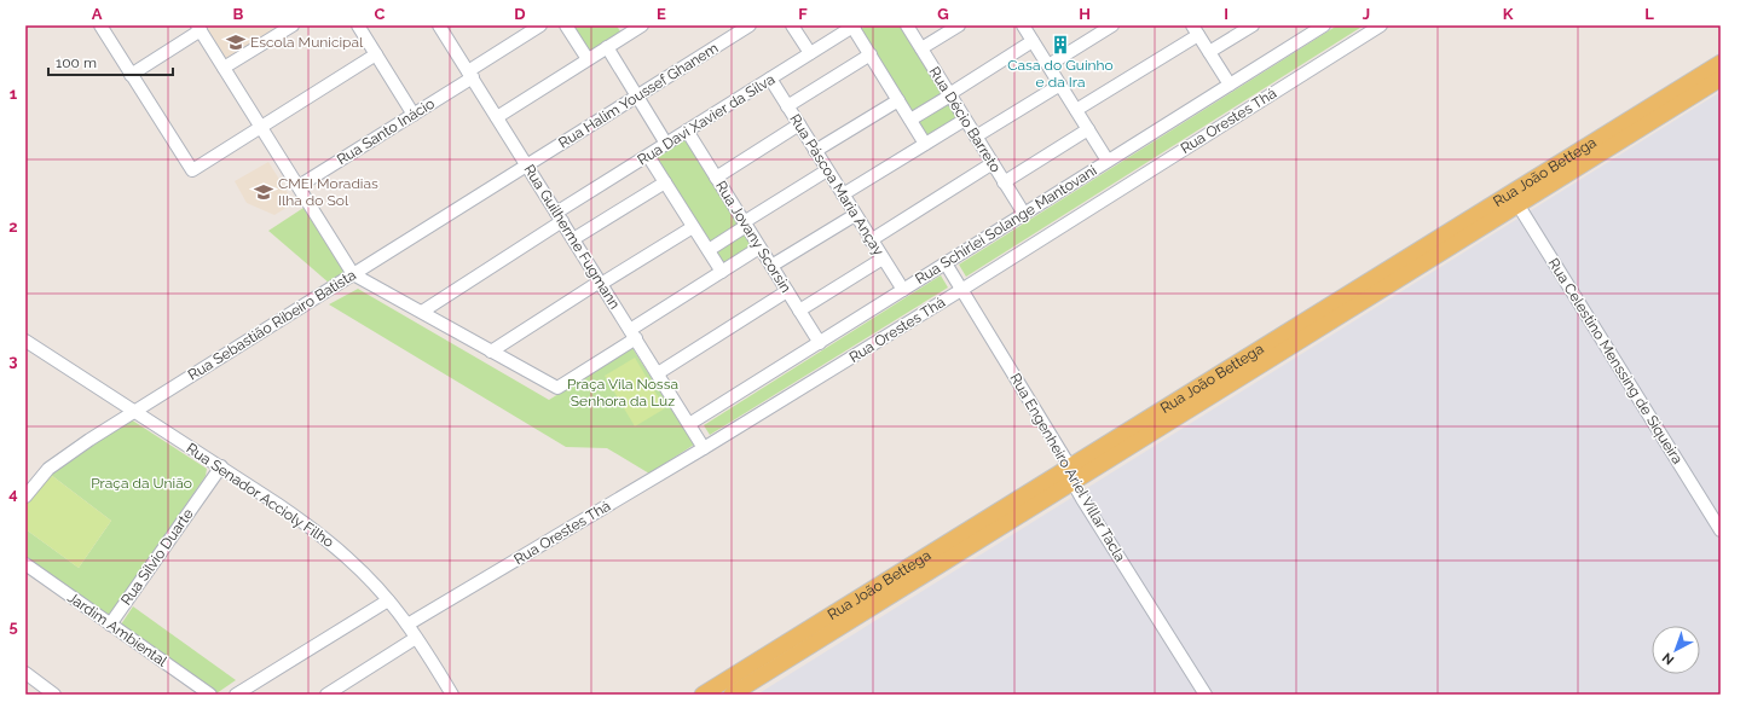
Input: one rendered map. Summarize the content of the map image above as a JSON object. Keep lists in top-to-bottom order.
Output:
{
  "streets": {
    "main road": ["Rua João Bettega"],
    "street": [
      "Rua Halim Youssef Ghanem",
      "Rua Davi Xavier da Silva",
      "Rua Décio Barreto",
      "Rua Orestes Thá",
      "Rua Santo Inácio",
      "Rua Páscoa Maria Ançay",
      "Rua Schirlei Solange Mantovani",
      "Rua Guilherme Fugmann",
      "Rua Jovany Scorsin",
      "Rua Sebastião Ribeiro Batista",
      "Rua Celestino Menssing de Siqueira",
      "Rua Engenheiro Ariel Villar Tacla",
      "Rua Senador Accioly Filho",
      "Rua Sílvio Duarte",
      "Jardim Ambiental"
    ]
  },
  "crossings": [
    ["Rua Halim Youssef Ghanem", "Rua Guilherme Fugmann"],
    ["Rua Halim Youssef Ghanem", "Rua Sebastião Ribeiro Batista"],
    ["Rua Davi Xavier da Silva", "Rua Páscoa Maria Ançay"],
    ["Rua Davi Xavier da Silva", "Rua Guilherme Fugmann"],
    ["Rua Davi Xavier da Silva", "Rua Jovany Scorsin"],
    ["Rua Décio Barreto", "Rua Schirlei Solange Mantovani"],
    ["Rua Orestes Thá", "Rua Guilherme Fugmann"],
    ["Rua Orestes Thá", "Rua Engenheiro Ariel Villar Tacla"],
    ["Rua Orestes Thá", "Rua Senador Accioly Filho"],
    ["Rua Santo Inácio", "Rua Guilherme Fugmann"],
    ["Rua João Bettega", "Rua Celestino Menssing de Siqueira"],
    ["Rua João Bettega", "Rua Engenheiro Ariel Villar Tacla"],
    ["Rua Páscoa Maria Ançay", "Rua Schirlei Solange Mantovani"],
    ["Rua Schirlei Solange Mantovani", "Rua Guilherme Fugmann"],
    ["Rua Schirlei Solange Mantovani", "Rua Jovany Scorsin"],
    ["Rua Schirlei Solange Mantovani", "Rua Engenheiro Ariel Villar Tacla"],
    ["Rua Guilherme Fugmann", "Rua Sebastião Ribeiro Batista"],
    ["Rua Sebastião Ribeiro Batista", "Rua Senador Accioly Filho"],
    ["Rua Senador Accioly Filho", "Rua Sílvio Duarte"],
    ["Rua Sílvio Duarte", "Jardim Ambiental"]
  ],
  "parks": ["Praça Vila Nossa Senhora da Luz", "Praça da União"],
  "places": {
    "school or university": ["Escola Municipal", "CMEI Moradias Ilha do Sol"],
    "building": ["Casa do Guinho e da Ira"]
  },
  "scale_bar": "100 m",
  "north": "bottom left",
  "grid": {
    "columns": [
      "A",
      "B",
      "C",
      "D",
      "E",
      "F",
      "G",
      "H",
      "I",
      "J",
      "K",
      "L"
    ],
    "rows": [
      "1",
      "2",
      "3",
      "4",
      "5"
    ]
  }
}
